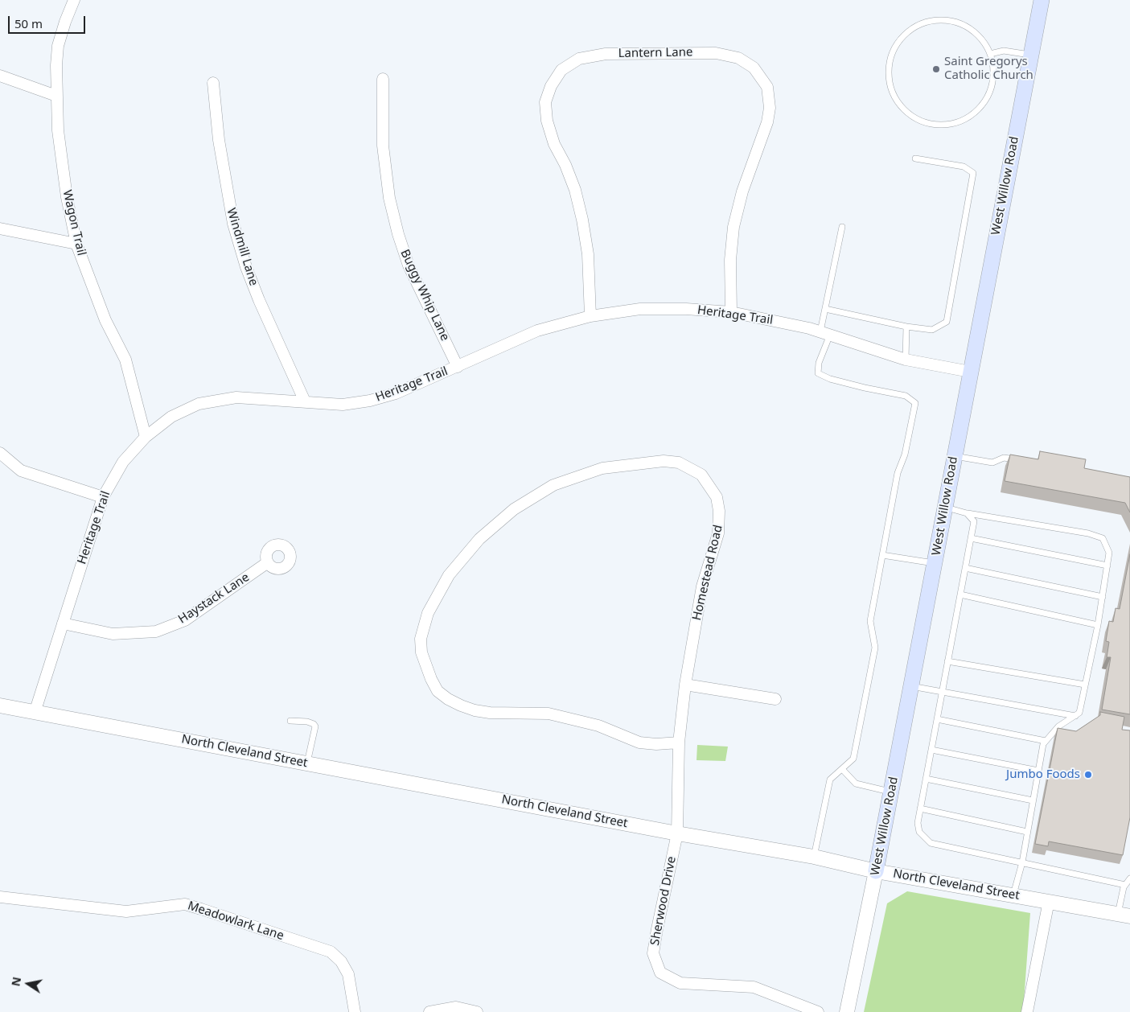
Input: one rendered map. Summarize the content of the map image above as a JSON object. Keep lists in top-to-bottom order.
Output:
{
  "streets": {
    "main road": ["West Willow Road"],
    "street": [
      "Lantern Lane",
      "Wagon Trail",
      "Windmill Lane",
      "Buggy Whip Lane",
      "Heritage Trail",
      "Homestead Road",
      "Haystack Lane",
      "North Cleveland Street",
      "Sherwood Drive",
      "Meadowlark Lane"
    ]
  },
  "crossings": [
    ["Lantern Lane", "Heritage Trail"],
    ["West Willow Road", "Heritage Trail"],
    ["West Willow Road", "North Cleveland Street"],
    ["Wagon Trail", "Heritage Trail"],
    ["Windmill Lane", "Heritage Trail"],
    ["Buggy Whip Lane", "Heritage Trail"],
    ["Heritage Trail", "Haystack Lane"],
    ["Heritage Trail", "North Cleveland Street"],
    ["Homestead Road", "North Cleveland Street"],
    ["Homestead Road", "Sherwood Drive"],
    ["North Cleveland Street", "Sherwood Drive"]
  ],
  "places": ["Saint Gregorys Catholic Church", "Jumbo Foods"],
  "scale_bar": "50 m",
  "north": "left"
}
